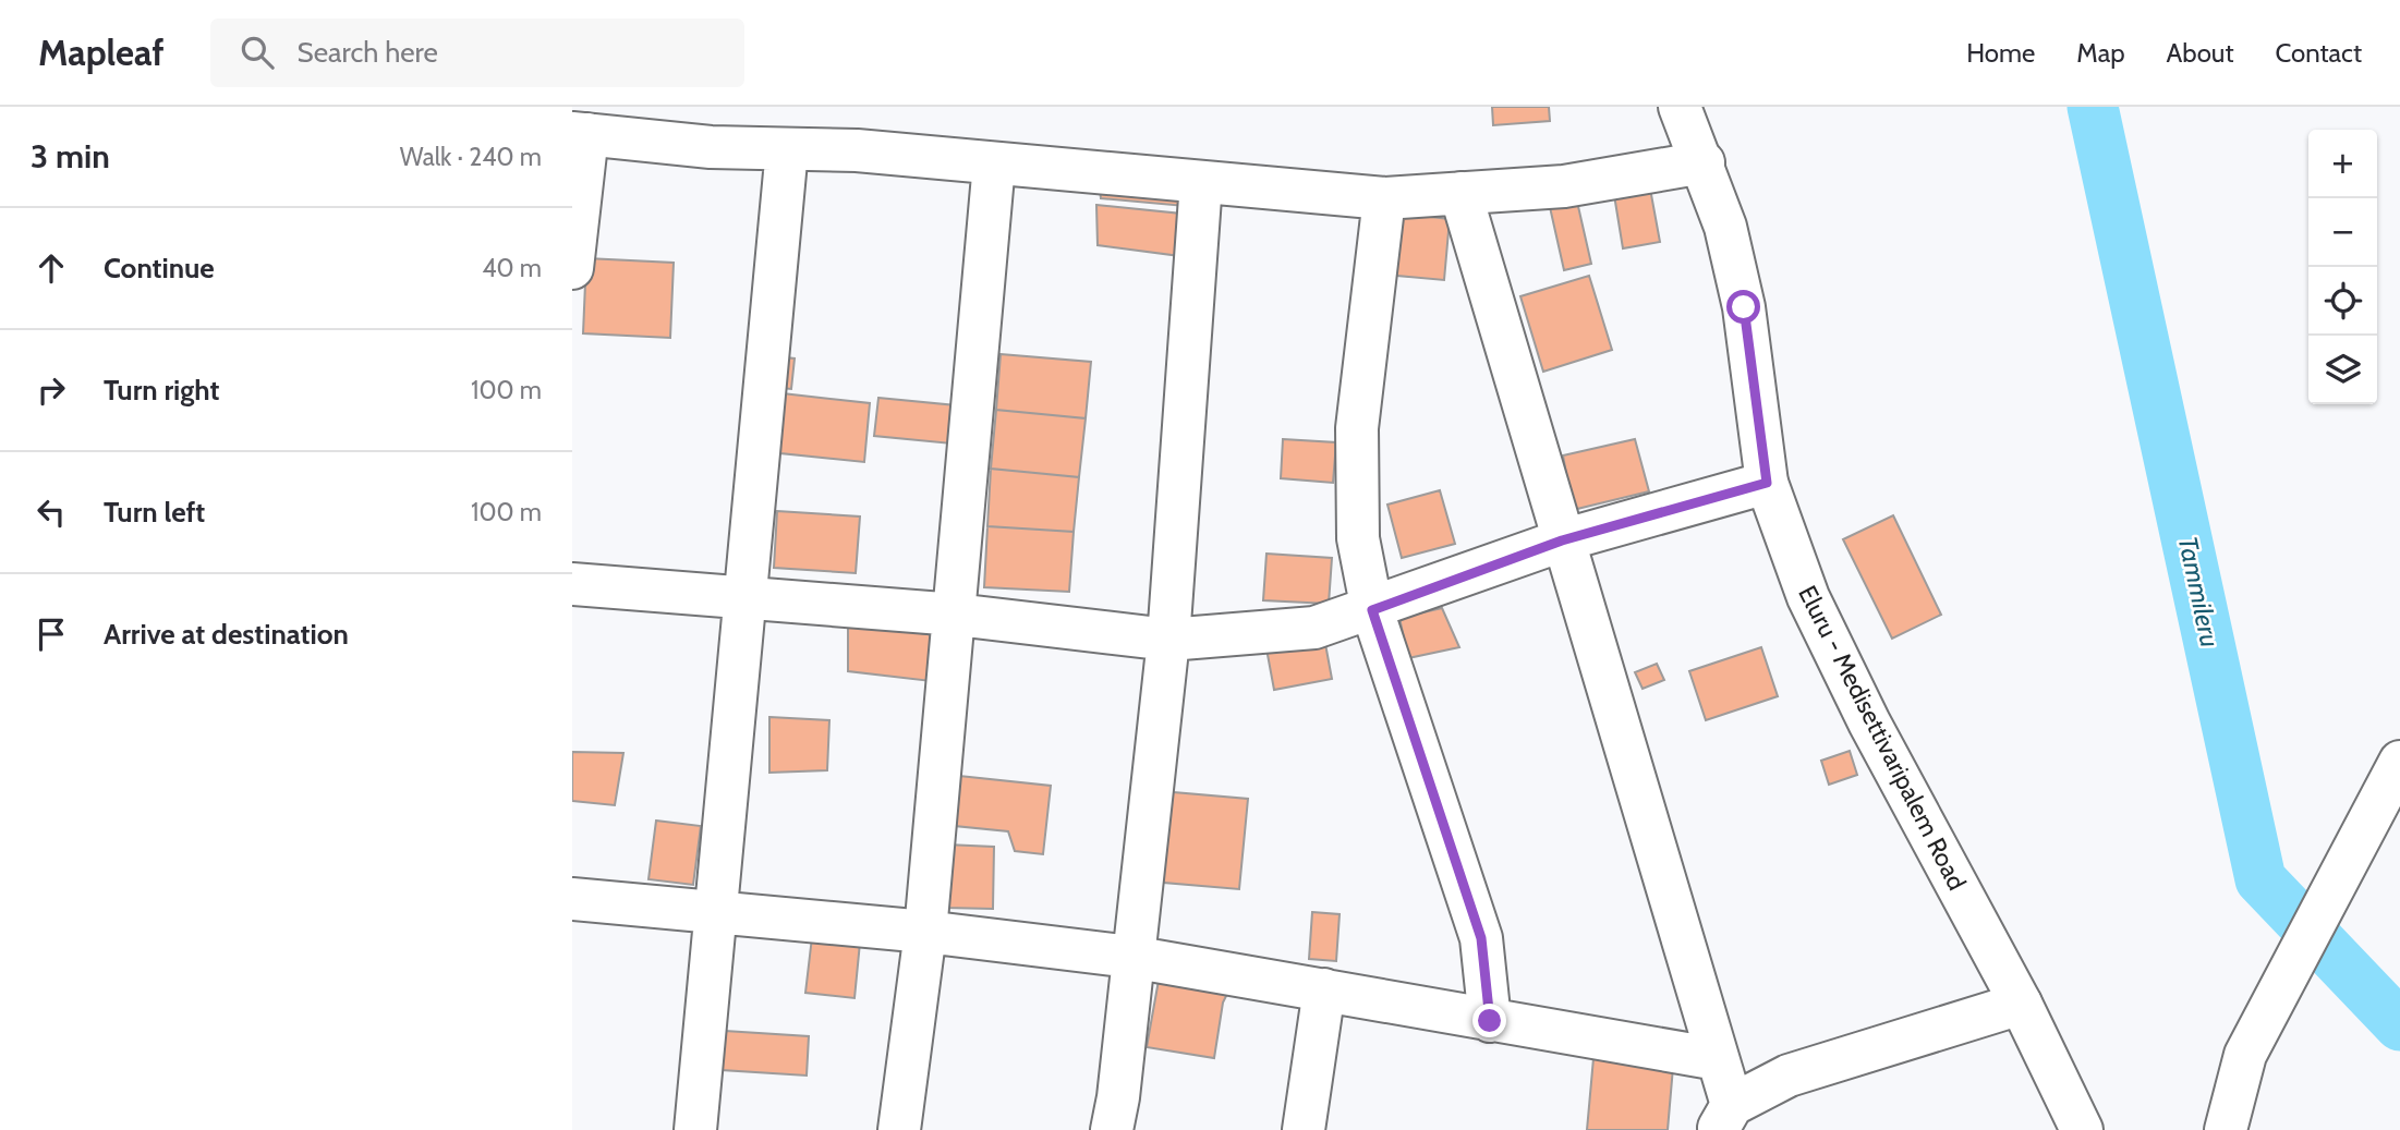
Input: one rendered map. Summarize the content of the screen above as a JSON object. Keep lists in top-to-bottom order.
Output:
{
  "streets": {
    "street": ["Eluru - Medisettivaripalem Road"]
  },
  "water": ["Tammileru"],
  "page": {
    "header": "Mapleaf",
    "search": "Search here",
    "nav": [
      "Home",
      "Map",
      "About",
      "Contact"
    ],
    "heading": ["3 min", "Walk · 240 m"],
    "map_buttons": ["+", "−"],
    "list": [
      ["Continue", "40 m"],
      ["Turn right", "100 m"],
      ["Turn left", "100 m"],
      "Arrive at destination"
    ]
  }
}
